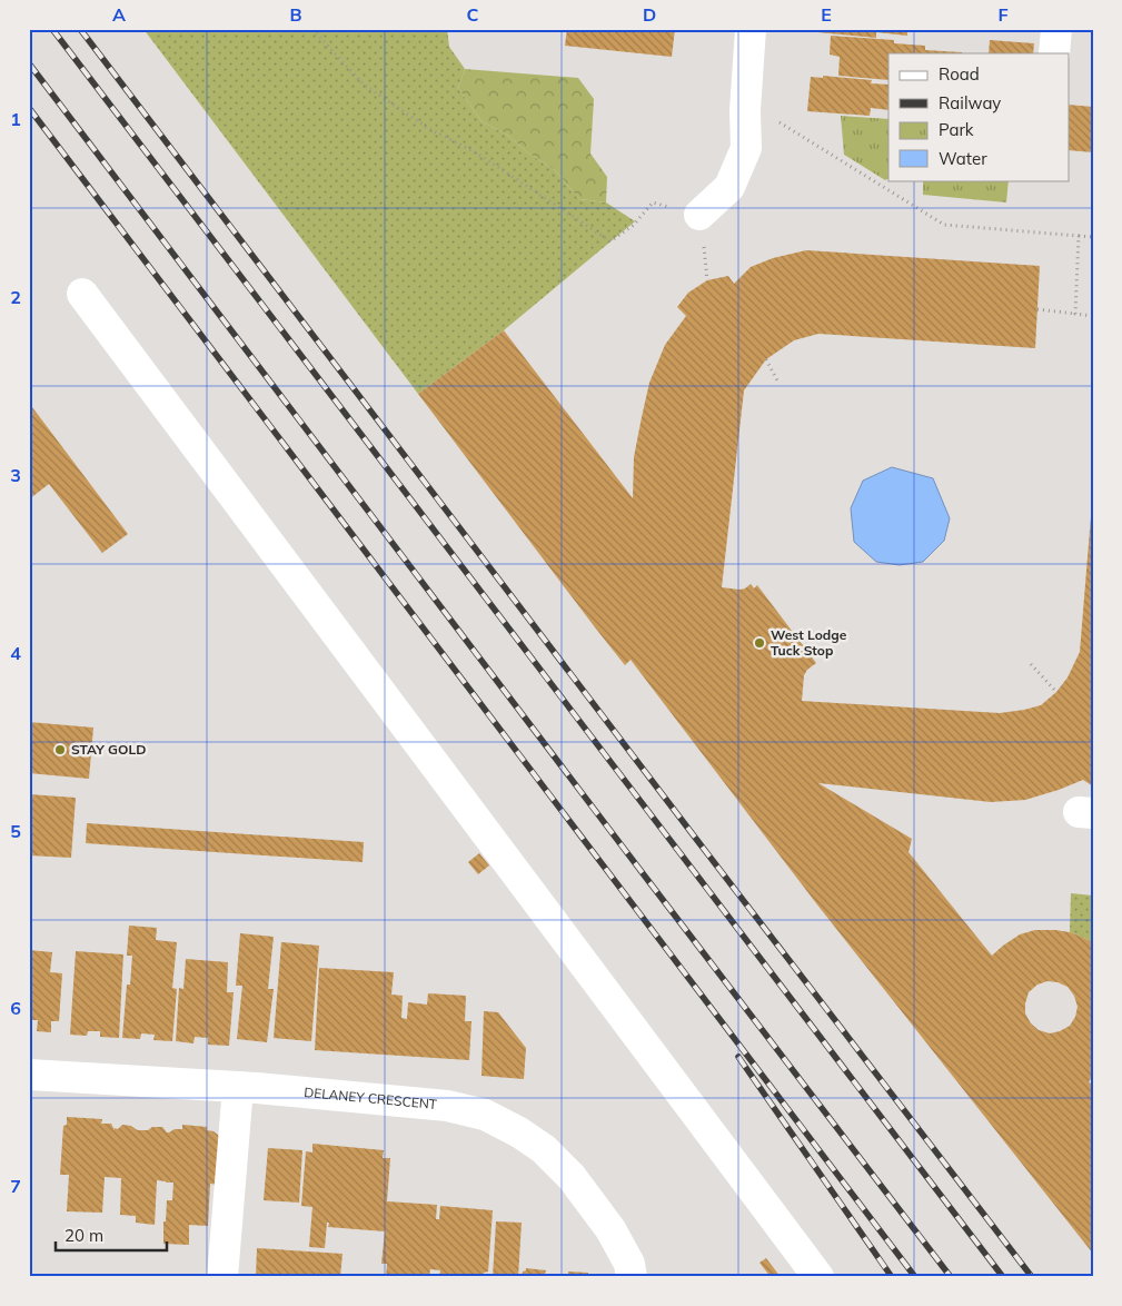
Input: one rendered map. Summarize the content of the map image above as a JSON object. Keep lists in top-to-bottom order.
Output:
{
  "streets": {
    "street": ["DELANEY CRESCENT"]
  },
  "places": ["West Lodge Tuck Stop", "STAY GOLD"],
  "legend": [
    "Road",
    "Railway",
    "Park",
    "Water"
  ],
  "scale_bar": "20 m",
  "grid": {
    "columns": [
      "A",
      "B",
      "C",
      "D",
      "E",
      "F"
    ],
    "rows": [
      "1",
      "2",
      "3",
      "4",
      "5",
      "6",
      "7"
    ]
  }
}
